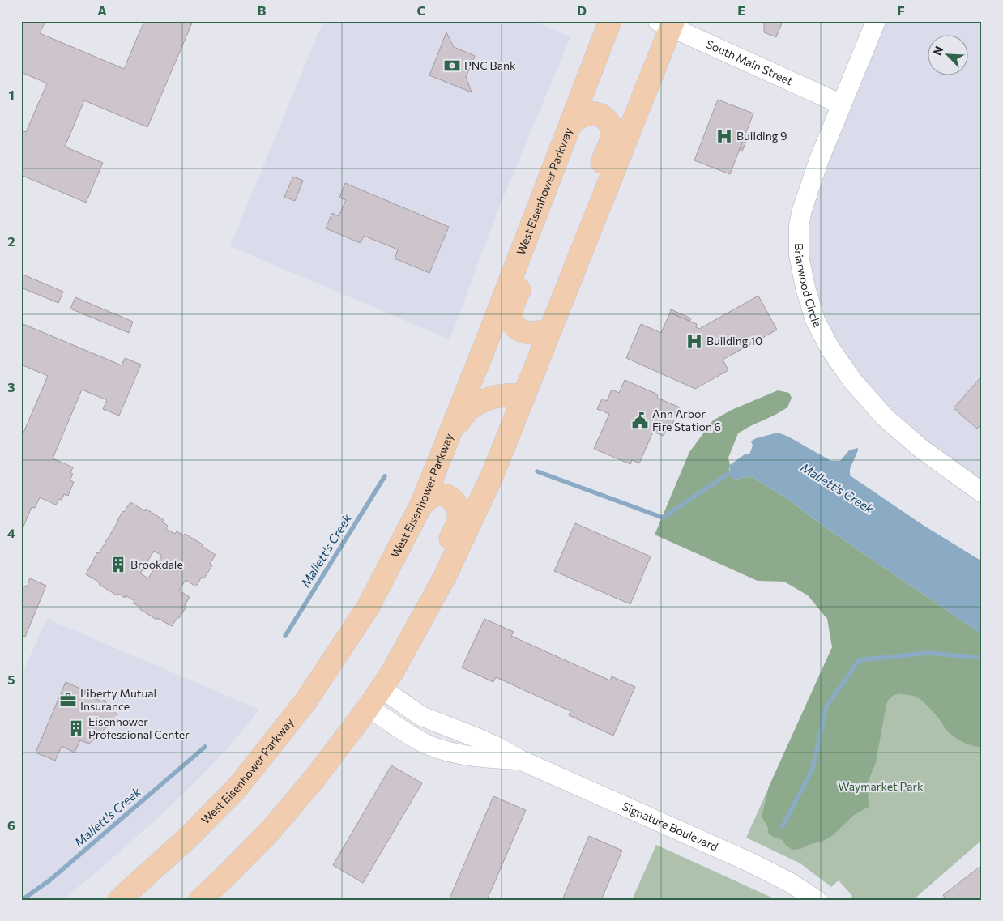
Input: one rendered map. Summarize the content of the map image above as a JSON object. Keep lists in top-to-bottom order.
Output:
{
  "streets": {
    "main road": ["West Eisenhower Parkway"],
    "street": ["South Main Street", "Briarwood Circle", "Signature Boulevard"]
  },
  "crossings": [
    ["South Main Street", "Briarwood Circle"]
  ],
  "water": ["Mallett's Creek"],
  "parks": ["Waymarket Park"],
  "places": {
    "bank": ["PNC Bank"],
    "hospital": ["Building 9", "Building 10"],
    "public building": ["Ann Arbor Fire Station 6"],
    "building": ["Brookdale", "Eisenhower Professional Center"],
    "office": ["Liberty Mutual Insurance"]
  },
  "north": "top left",
  "grid": {
    "columns": [
      "A",
      "B",
      "C",
      "D",
      "E",
      "F"
    ],
    "rows": [
      "1",
      "2",
      "3",
      "4",
      "5",
      "6"
    ]
  }
}
